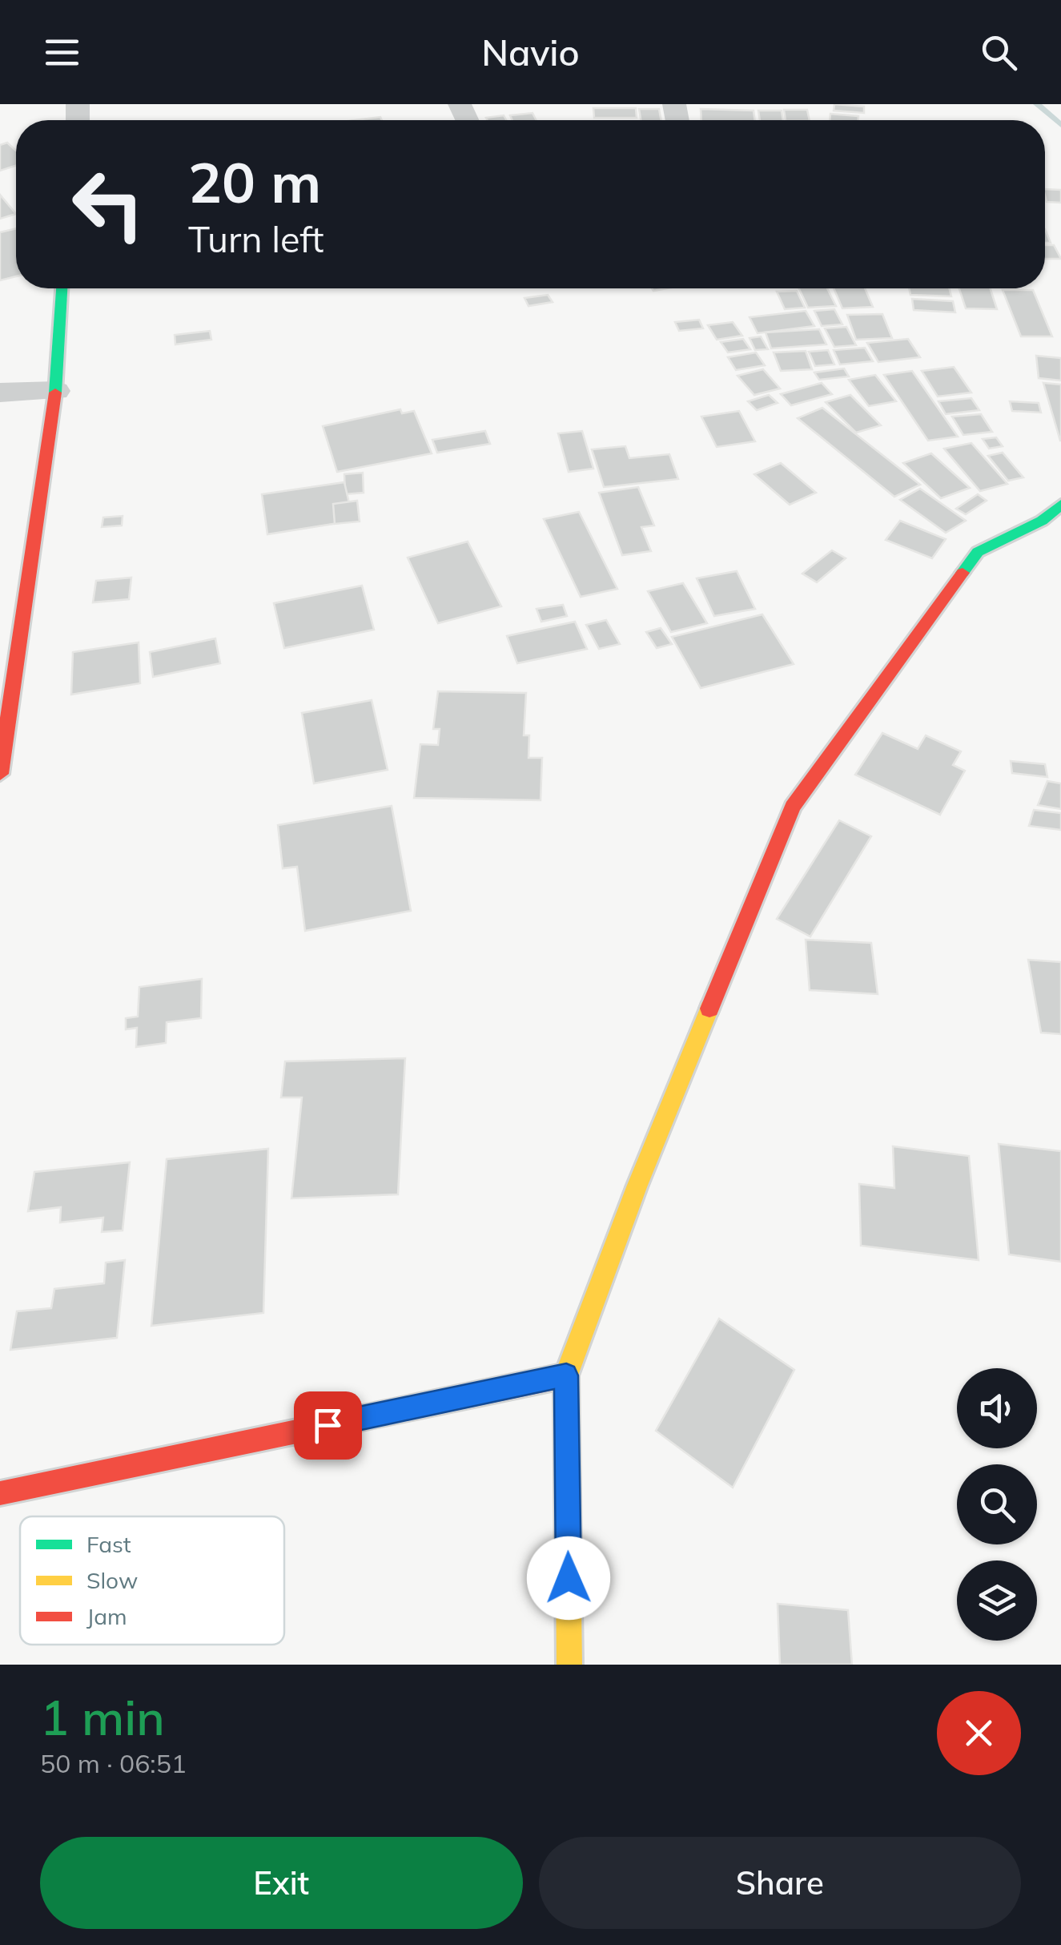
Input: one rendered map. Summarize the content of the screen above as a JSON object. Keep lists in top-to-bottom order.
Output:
{
  "legend": ["Fast", "Slow", "Jam"],
  "page": {
    "header": "Navio",
    "turn": ["20 m", "Turn left"],
    "heading": ["1 min", "50 m · 06:51"],
    "buttons": ["Exit", "Share"]
  }
}
